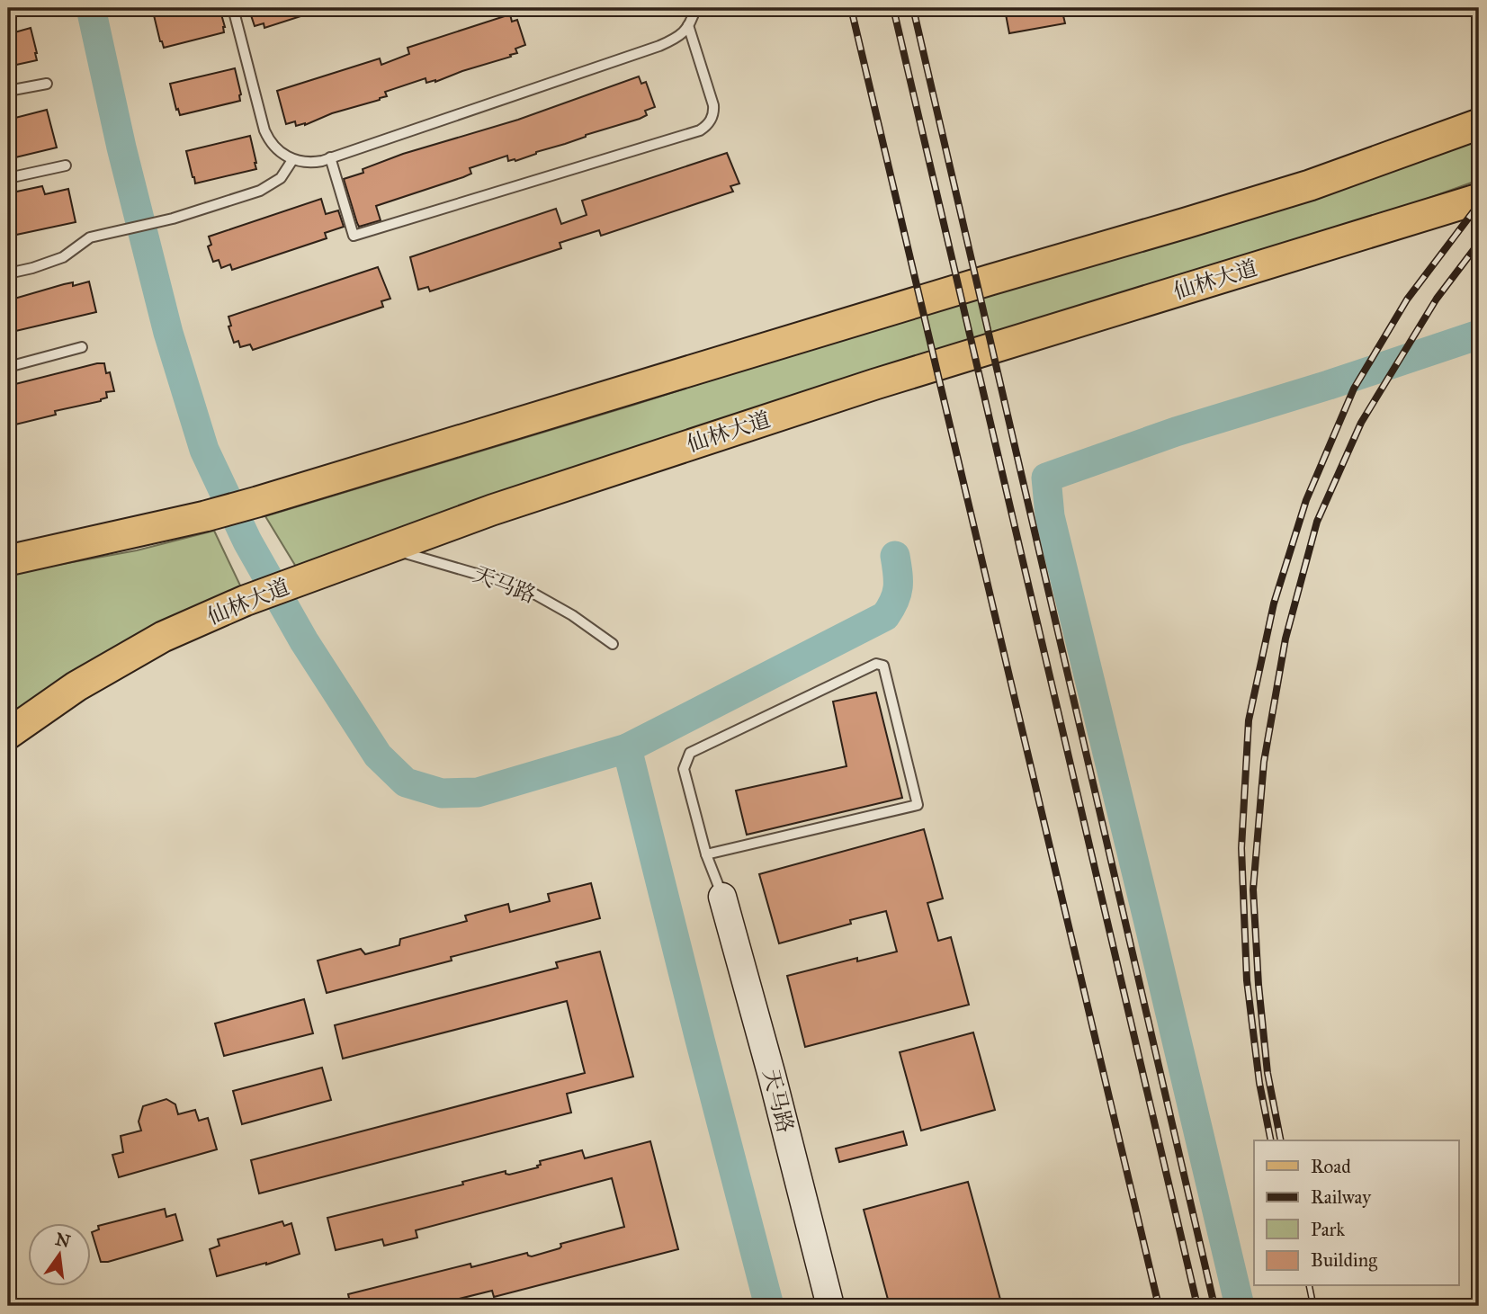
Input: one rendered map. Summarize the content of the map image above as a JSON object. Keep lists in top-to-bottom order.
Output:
{
  "streets": {
    "main road": ["仙林大道"],
    "street": ["天马路"]
  },
  "crossings": [
    ["仙林大道", "天马路"]
  ],
  "legend": [
    "Road",
    "Railway",
    "Park",
    "Building"
  ],
  "north": "top"
}
